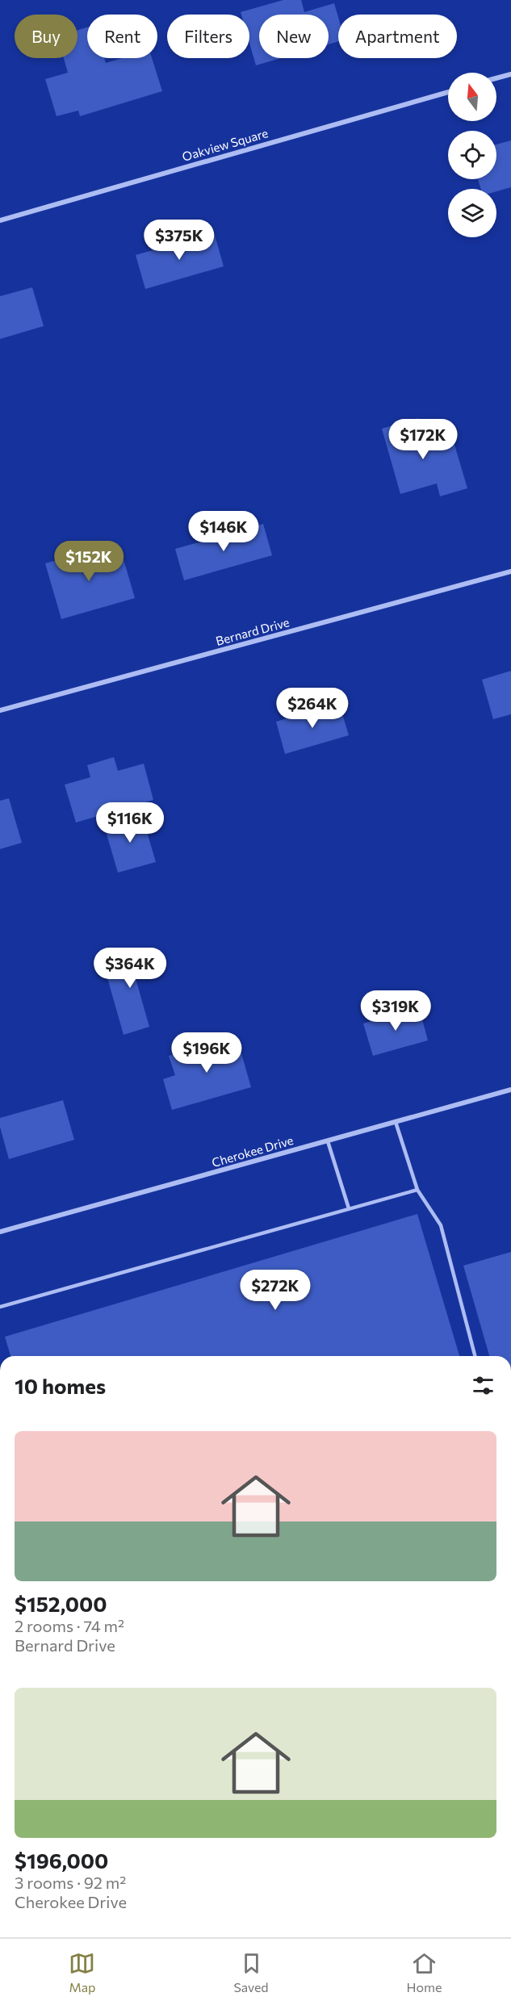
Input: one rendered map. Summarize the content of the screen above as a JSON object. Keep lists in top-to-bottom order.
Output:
{
  "streets": {
    "street": ["Oakview Square", "Bernard Drive", "Cherokee Drive"]
  },
  "north": "top",
  "page": {
    "chip": [
      "Buy",
      "Rent",
      "Filters",
      "New",
      "Apartment"
    ],
    "price": [
      "$375K",
      "$172K",
      "$146K",
      "$152K",
      "$264K",
      "$116K",
      "$364K",
      "$319K",
      "$196K",
      "$272K"
    ],
    "heading": "10 homes",
    "list": [
      {
        "name": "$152,000",
        "note": "2 rooms · 74 m² · Bernard Drive"
      },
      {
        "name": "$196,000",
        "note": "3 rooms · 92 m² · Cherokee Drive"
      }
    ],
    "tabs": ["Map", "Saved", "Home"]
  }
}
